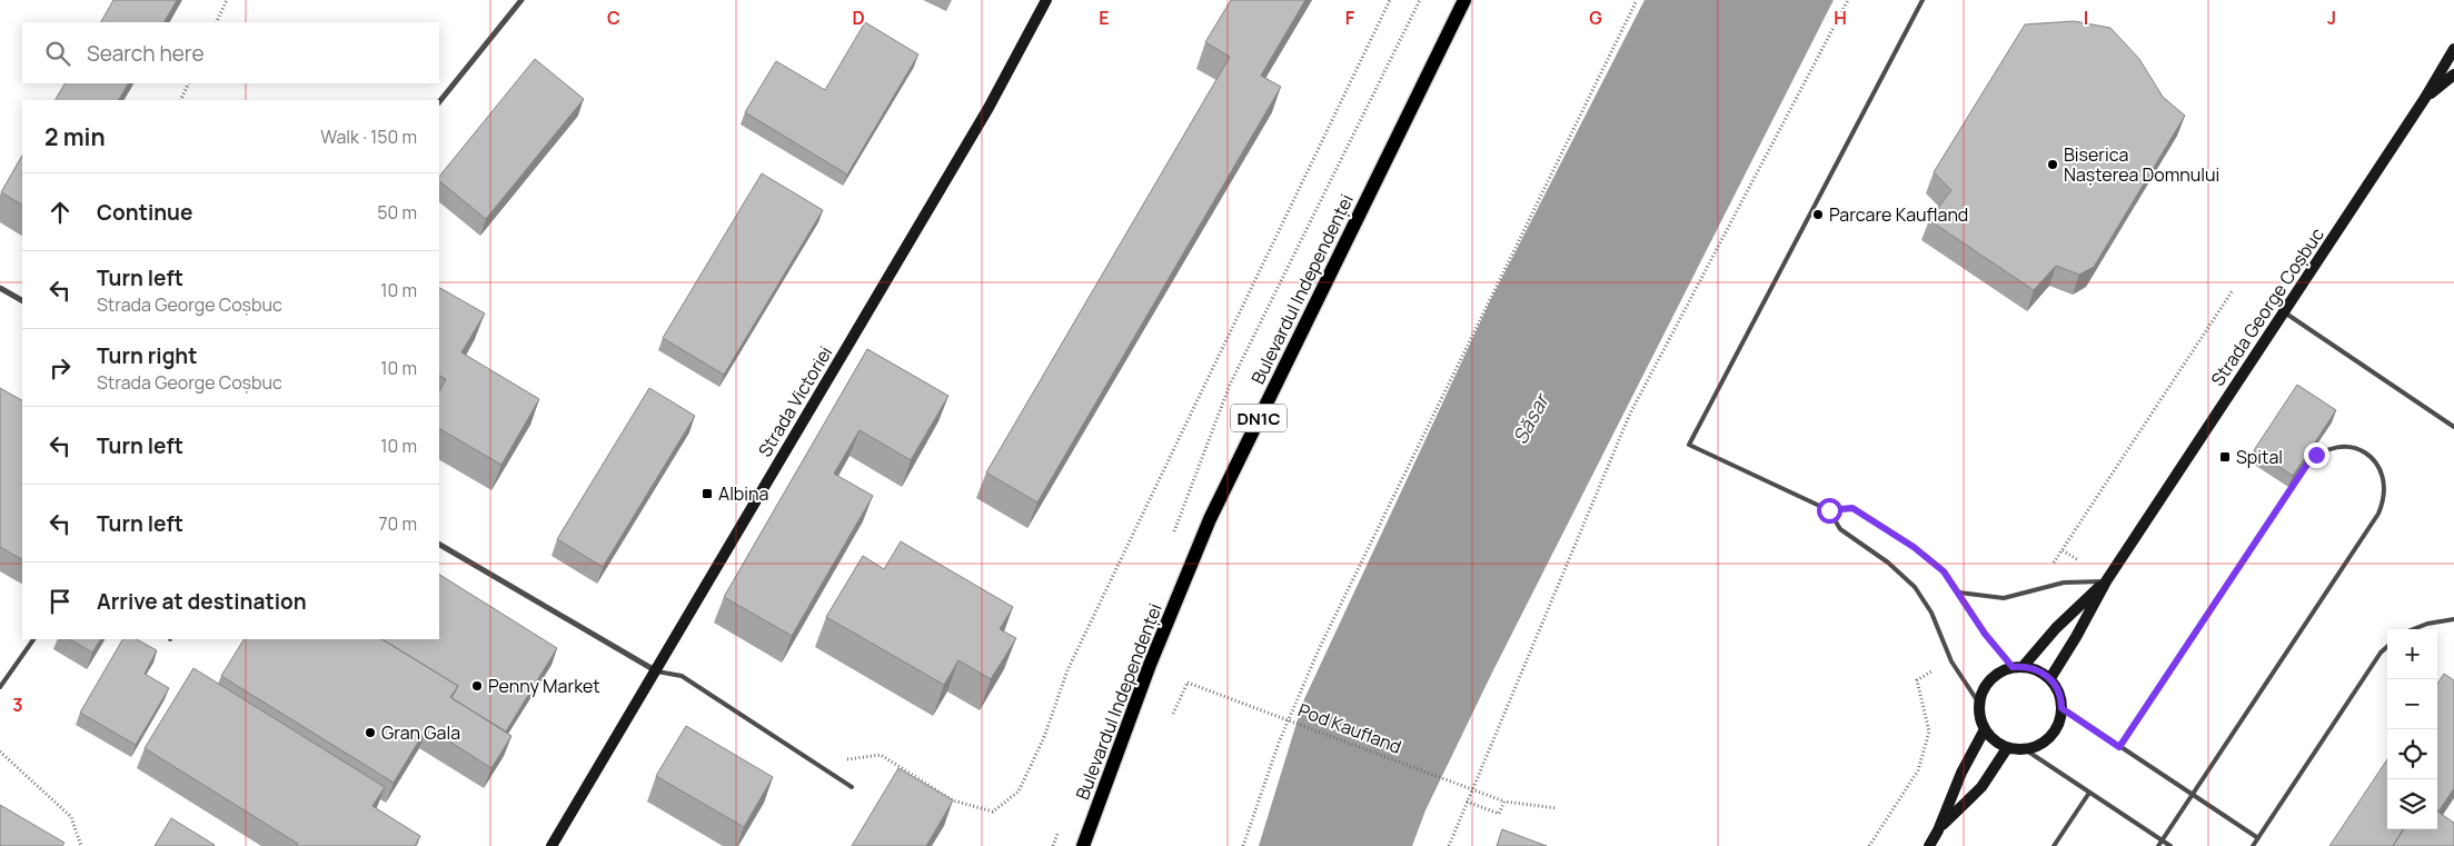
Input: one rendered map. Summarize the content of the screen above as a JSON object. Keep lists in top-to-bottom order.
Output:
{
  "streets": {
    "main road": ["Bulevardul Independenței", "DN1C"],
    "street": ["Strada George Coșbuc", "Strada Victoriei"],
    "path": ["Pod Kaufland"]
  },
  "water": ["Săsar"],
  "places": {
    "other": [
      "Biserica Nașterea Domnului",
      "Parcare Kaufland",
      "Penny Market",
      "Gran Gala"
    ],
    "transit": ["Spital", "Albina"]
  },
  "page": {
    "search": "Search here",
    "heading": ["2 min", "Walk · 150 m"],
    "list": [
      ["Continue", "50 m"],
      ["Turn left", "Strada George Coșbuc", "10 m"],
      ["Turn right", "Strada George Coșbuc", "10 m"],
      ["Turn left", "10 m"],
      ["Turn left", "70 m"],
      "Arrive at destination"
    ],
    "map_buttons": ["+", "−"]
  },
  "grid": {
    "columns": [
      "C",
      "D",
      "E",
      "F",
      "G",
      "H",
      "I",
      "J"
    ],
    "rows": ["3"]
  }
}
